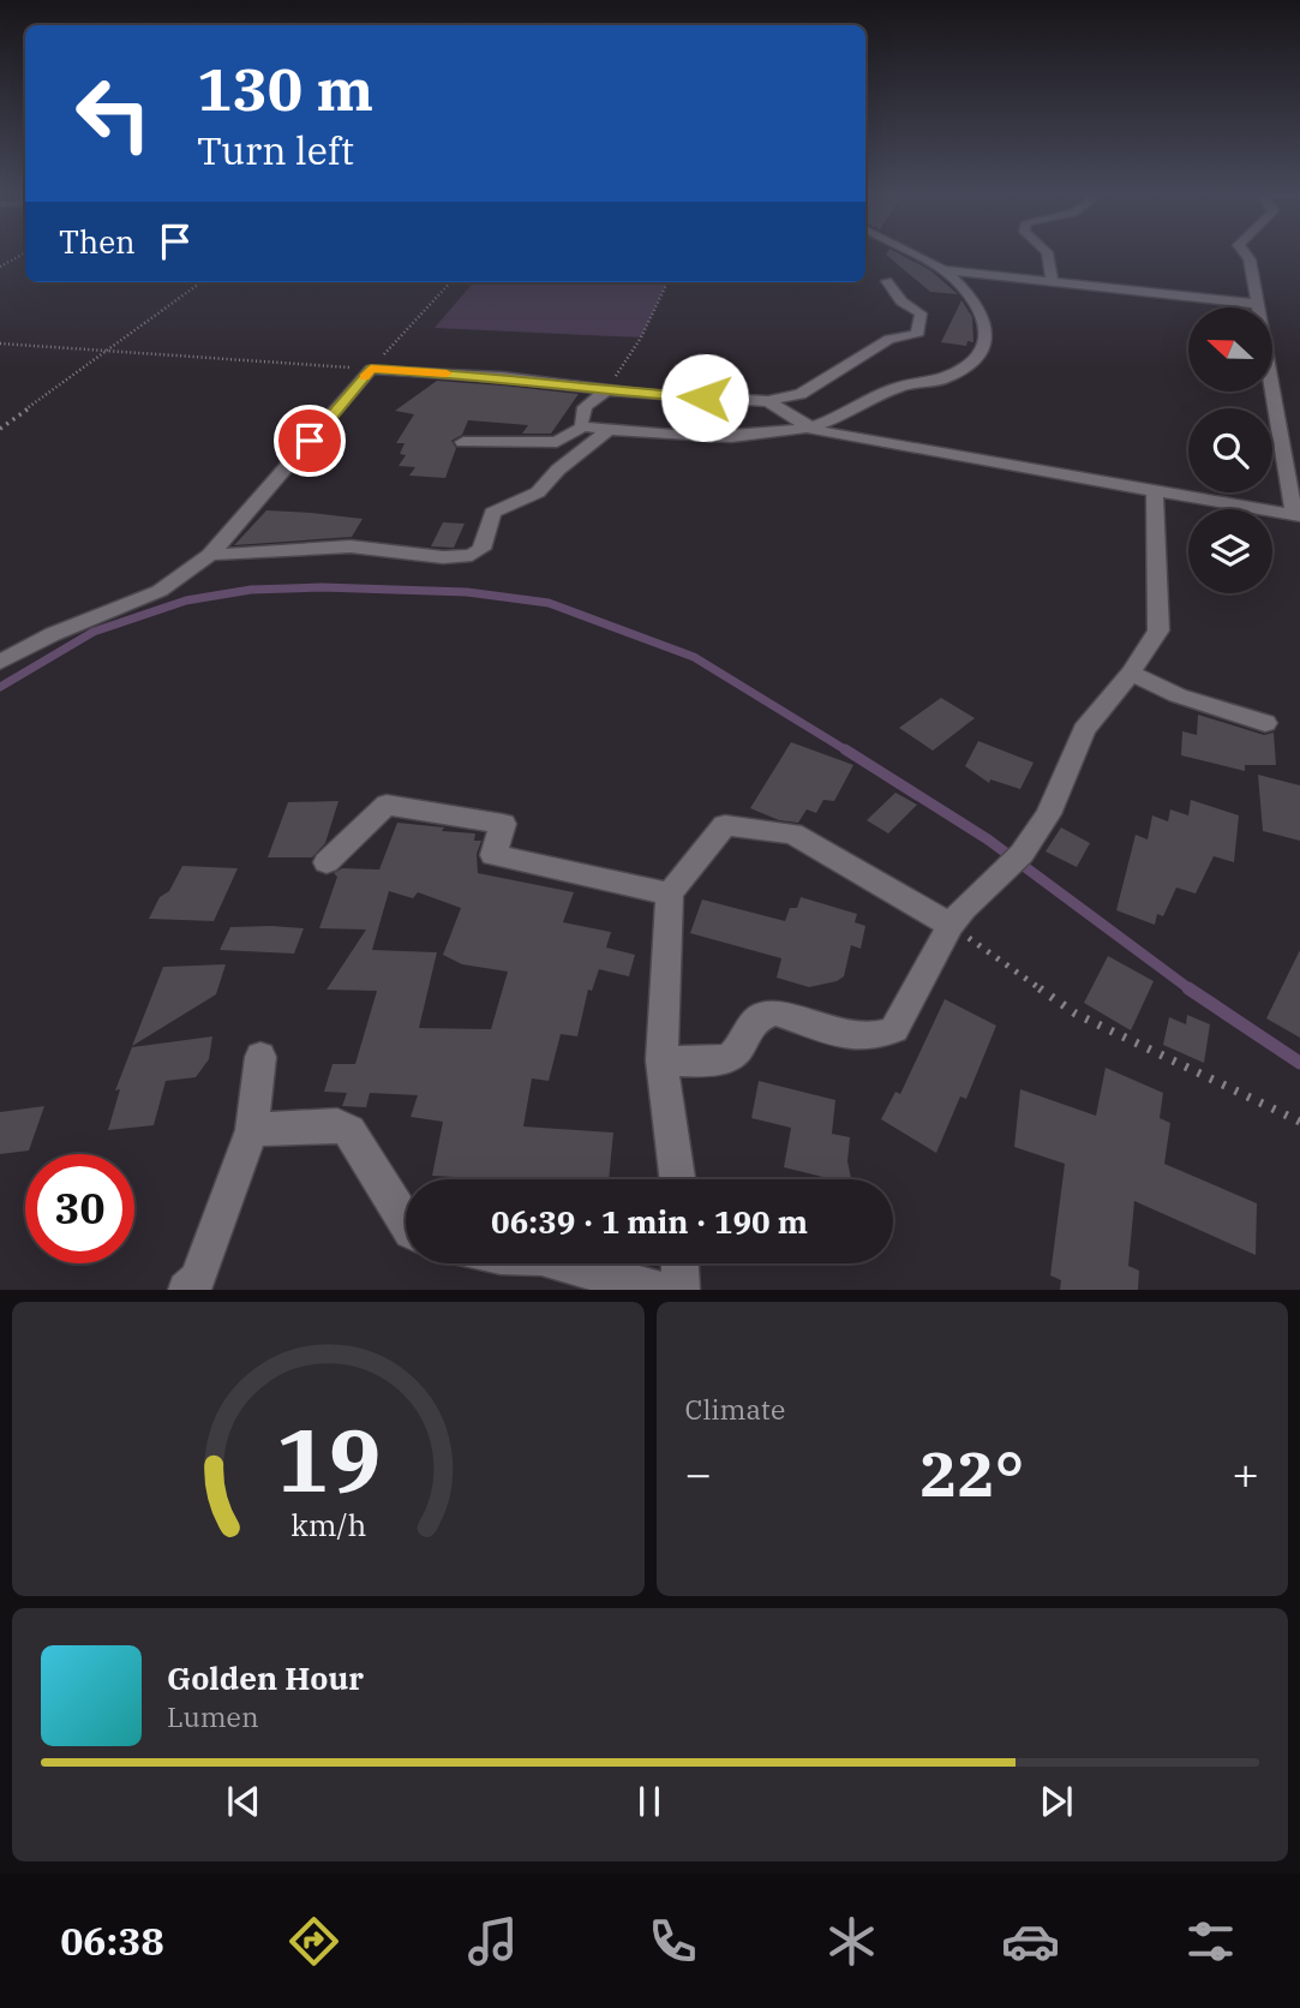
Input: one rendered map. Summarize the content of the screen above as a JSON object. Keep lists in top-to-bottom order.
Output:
{
  "north": "left",
  "page": {
    "turn": ["130 m", "Turn left"],
    "then": "Then",
    "limit": "30",
    "trip": "06:39 · 1 min · 190 m",
    "tile": "Climate",
    "heat": ["−", "22°", "+"],
    "song": ["Golden Hour", "Lumen"],
    "tabs": "06:38",
    "gauge": ["19", "km/h"]
  }
}
